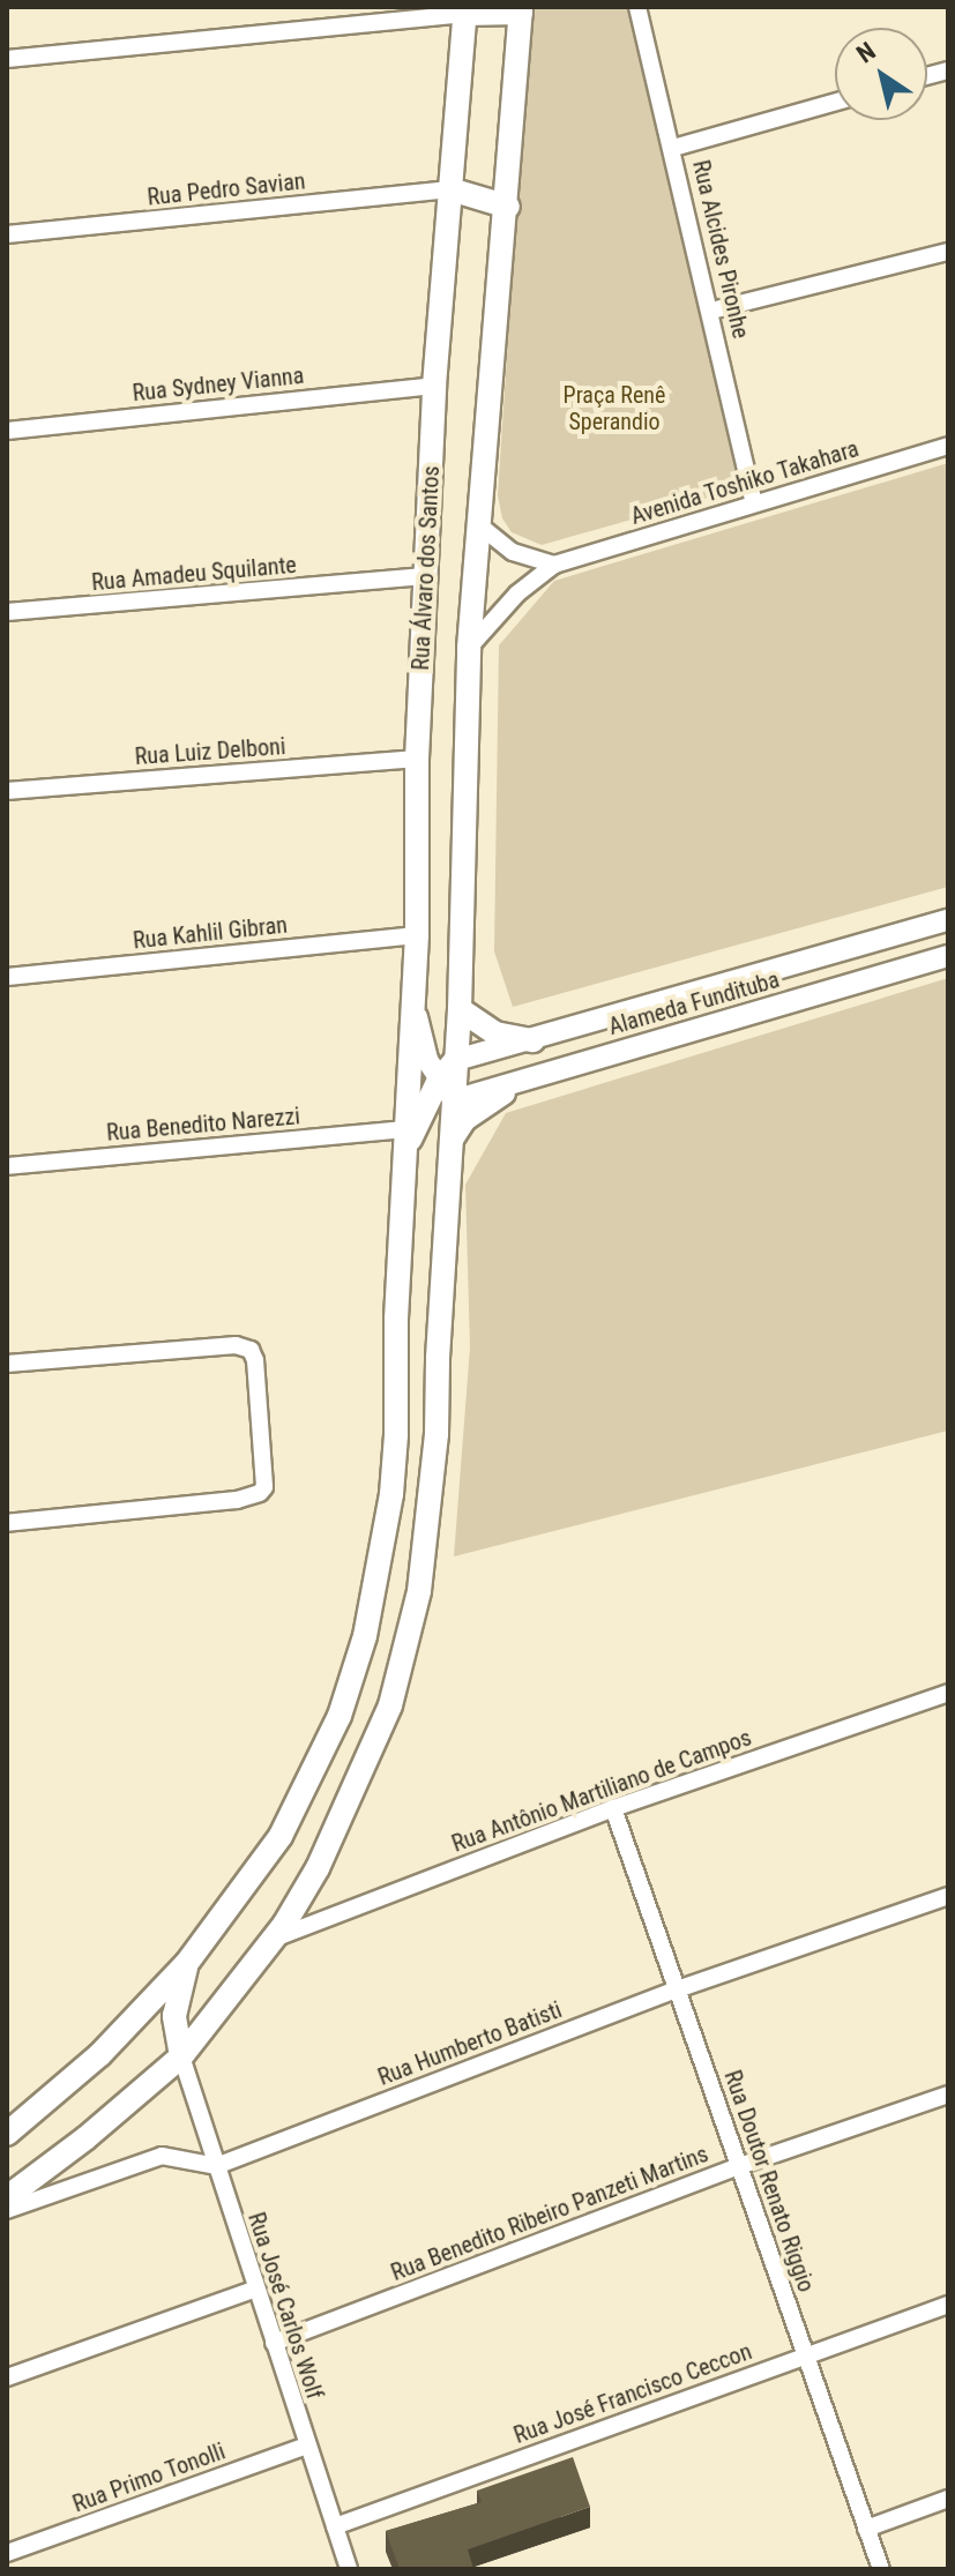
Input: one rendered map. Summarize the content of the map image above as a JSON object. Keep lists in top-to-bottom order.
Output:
{
  "streets": {
    "main road": ["Rua Álvaro dos Santos", "Alameda Fundituba"],
    "street": [
      "Rua Pedro Savian",
      "Rua Alcides Pironhe",
      "Rua Sydney Vianna",
      "Avenida Toshiko Takahara",
      "Rua Amadeu Squilante",
      "Rua Luiz Delboni",
      "Rua Kahlil Gibran",
      "Rua Benedito Narezzi",
      "Rua Antônio Martiliano de Campos",
      "Rua Humberto Batisti",
      "Rua Doutor Renato Riggio",
      "Rua Benedito Ribeiro Panzeti Martins",
      "Rua José Carlos Wolf",
      "Rua José Francisco Ceccon",
      "Rua Primo Tonolli"
    ]
  },
  "crossings": [
    ["Rua Pedro Savian", "Rua Álvaro dos Santos"],
    ["Rua Alcides Pironhe", "Avenida Toshiko Takahara"],
    ["Rua Sydney Vianna", "Rua Álvaro dos Santos"],
    ["Rua Álvaro dos Santos", "Rua Amadeu Squilante"],
    ["Rua Álvaro dos Santos", "Rua Luiz Delboni"],
    ["Rua Álvaro dos Santos", "Rua Kahlil Gibran"],
    ["Rua Álvaro dos Santos", "Rua Benedito Narezzi"],
    ["Rua Antônio Martiliano de Campos", "Rua Doutor Renato Riggio"],
    ["Rua Humberto Batisti", "Rua Doutor Renato Riggio"],
    ["Rua Humberto Batisti", "Rua José Carlos Wolf"],
    ["Rua Doutor Renato Riggio", "Rua Benedito Ribeiro Panzeti Martins"],
    ["Rua Doutor Renato Riggio", "Rua José Francisco Ceccon"],
    ["Rua Benedito Ribeiro Panzeti Martins", "Rua José Carlos Wolf"],
    ["Rua José Carlos Wolf", "Rua José Francisco Ceccon"],
    ["Rua José Carlos Wolf", "Rua Primo Tonolli"]
  ],
  "parks": ["Praça Renê Sperandio"],
  "north": "top left"
}
